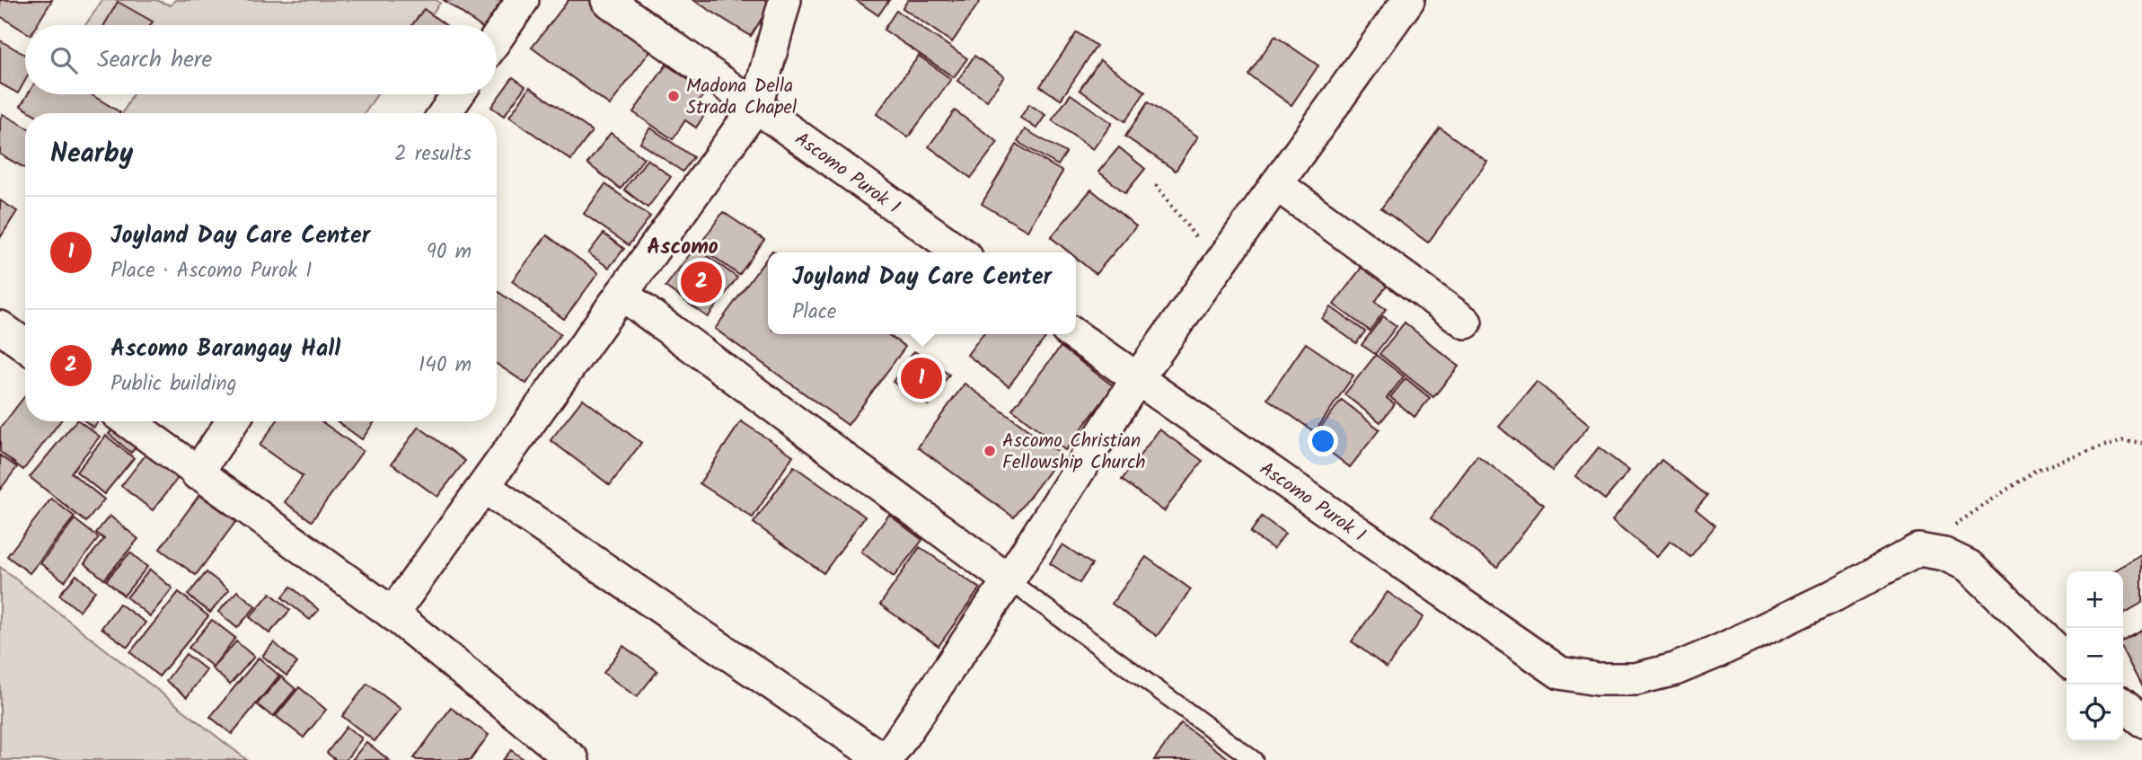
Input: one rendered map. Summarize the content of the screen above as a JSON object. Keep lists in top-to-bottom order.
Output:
{
  "streets": {
    "street": ["Ascomo Purok 1"]
  },
  "districts": ["Ascomo"],
  "places": ["Madona Della Strada Chapel", "Ascomo Christian Fellowship Church"],
  "page": {
    "search": "Search here",
    "heading": ["Nearby", "2 results"],
    "list": [
      {
        "mark": "1",
        "name": "Joyland Day Care Center",
        "note": "Place · Ascomo Purok 1",
        "value": "90 m"
      },
      {
        "mark": "2",
        "name": "Ascomo Barangay Hall",
        "note": "Public building",
        "value": "140 m"
      }
    ],
    "popup": ["Joyland Day Care Center", "Place"],
    "pins": ["2", "1"],
    "map_buttons": ["+", "−"]
  }
}
